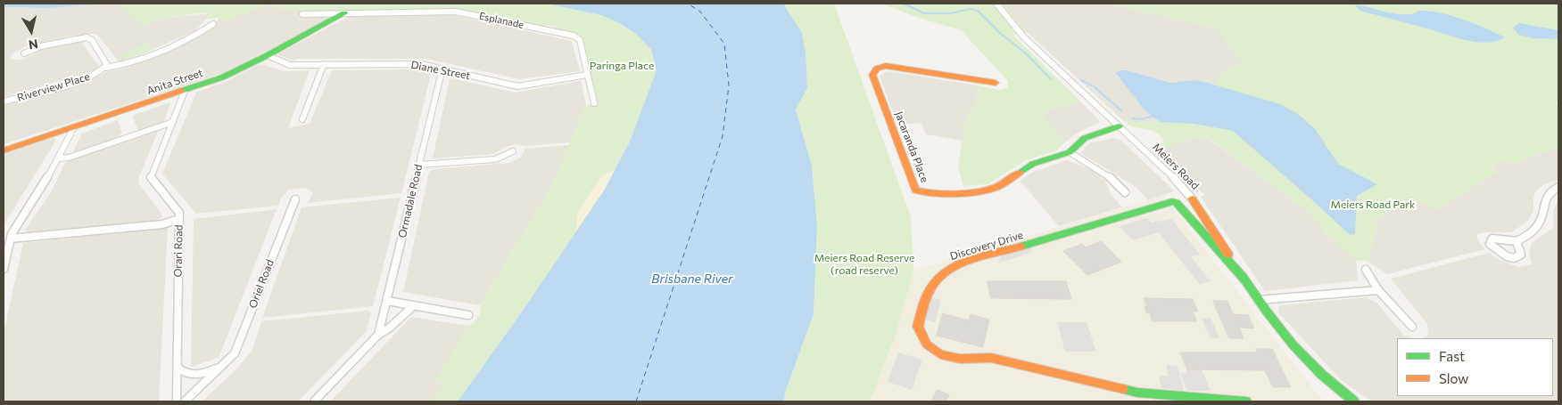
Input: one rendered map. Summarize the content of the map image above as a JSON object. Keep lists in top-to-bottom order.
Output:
{
  "streets": {
    "street": [
      "Esplanade",
      "Diane Street",
      "Anita Street",
      "Riverview Place",
      "Jacaranda Place",
      "Meiers Road",
      "Ormadale Road",
      "Discovery Drive",
      "Orari Road",
      "Oriel Road"
    ]
  },
  "crossings": [
    ["Esplanade", "Diane Street"],
    ["Esplanade", "Anita Street"],
    ["Diane Street", "Anita Street"],
    ["Diane Street", "Ormadale Road"],
    ["Anita Street", "Orari Road"],
    ["Jacaranda Place", "Meiers Road"],
    ["Meiers Road", "Discovery Drive"]
  ],
  "water": ["Brisbane River"],
  "parks": ["Paringa Place", "Meiers Road Park", "Meiers Road Reserve (road reserve)"],
  "legend": ["Fast", "Slow"],
  "north": "bottom"
}
